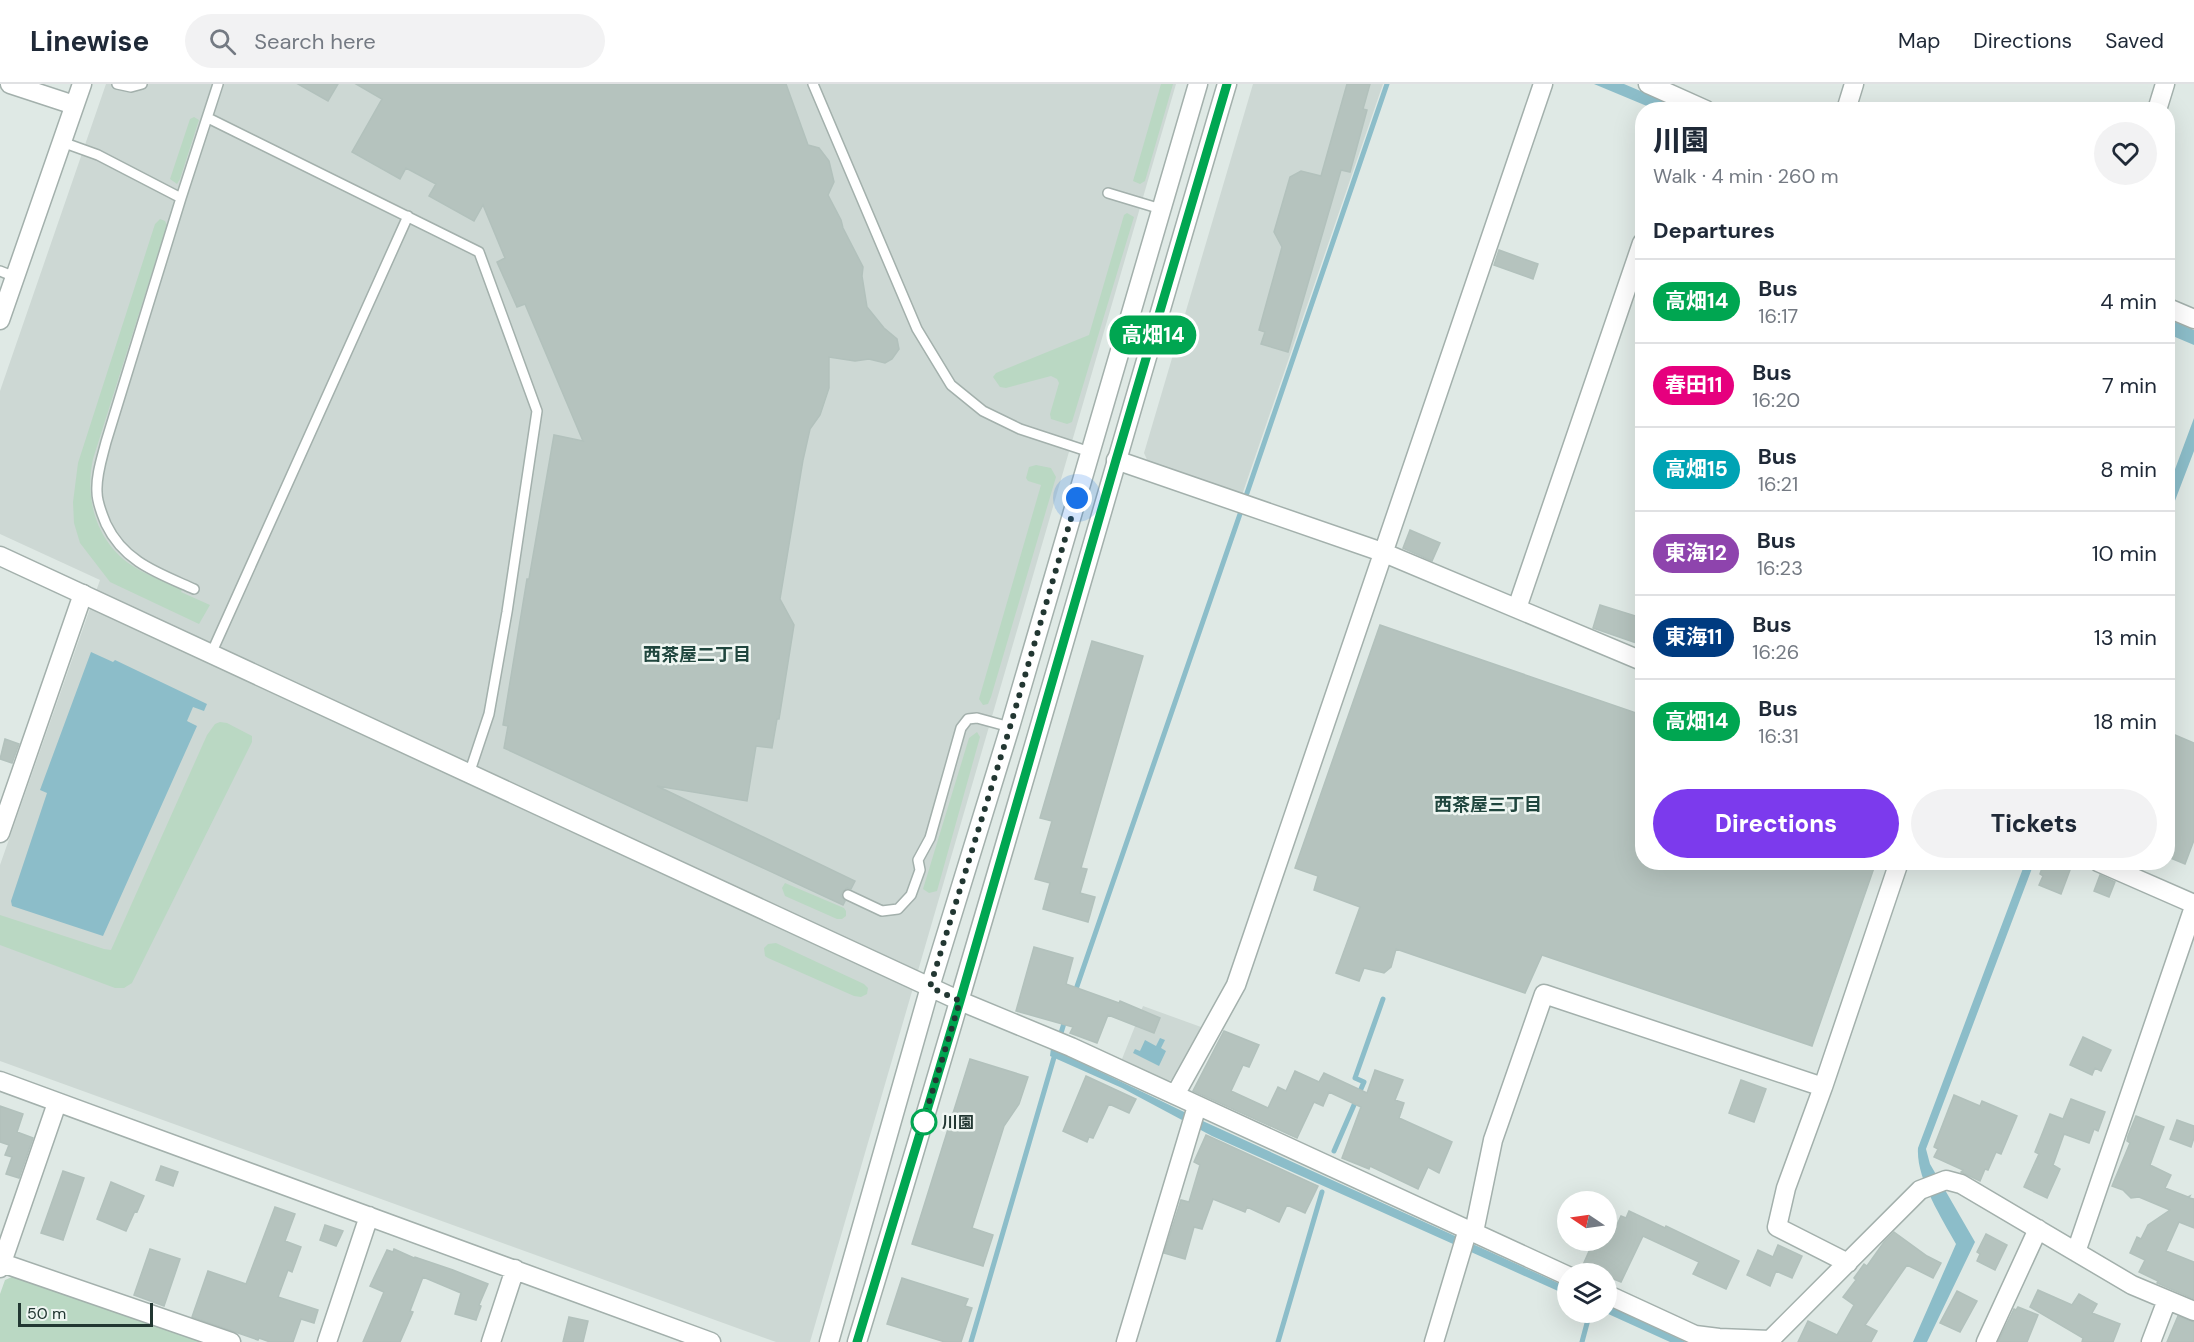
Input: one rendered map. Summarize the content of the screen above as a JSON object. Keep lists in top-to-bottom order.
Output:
{
  "districts": ["西茶屋二丁目", "西茶屋三丁目"],
  "places": ["川園"],
  "lines": ["bus line 高畑14"],
  "scale_bar": "50 m",
  "north": "left",
  "page": {
    "header": "Linewise",
    "search": "Search here",
    "nav": ["Map", "Directions", "Saved"],
    "on_map": "高畑14",
    "heading": [
      ["川園", "Walk · 4 min · 260 m"],
      "Departures"
    ],
    "list": [
      {
        "mark": "高畑14",
        "name": "Bus",
        "note": "16:17",
        "value": "4 min"
      },
      {
        "mark": "春田11",
        "name": "Bus",
        "note": "16:20",
        "value": "7 min"
      },
      {
        "mark": "高畑15",
        "name": "Bus",
        "note": "16:21",
        "value": "8 min"
      },
      {
        "mark": "東海12",
        "name": "Bus",
        "note": "16:23",
        "value": "10 min"
      },
      {
        "mark": "東海11",
        "name": "Bus",
        "note": "16:26",
        "value": "13 min"
      },
      {
        "mark": "高畑14",
        "name": "Bus",
        "note": "16:31",
        "value": "18 min"
      }
    ],
    "buttons": ["Directions", "Tickets"],
    "scale": "50 m"
  }
}
